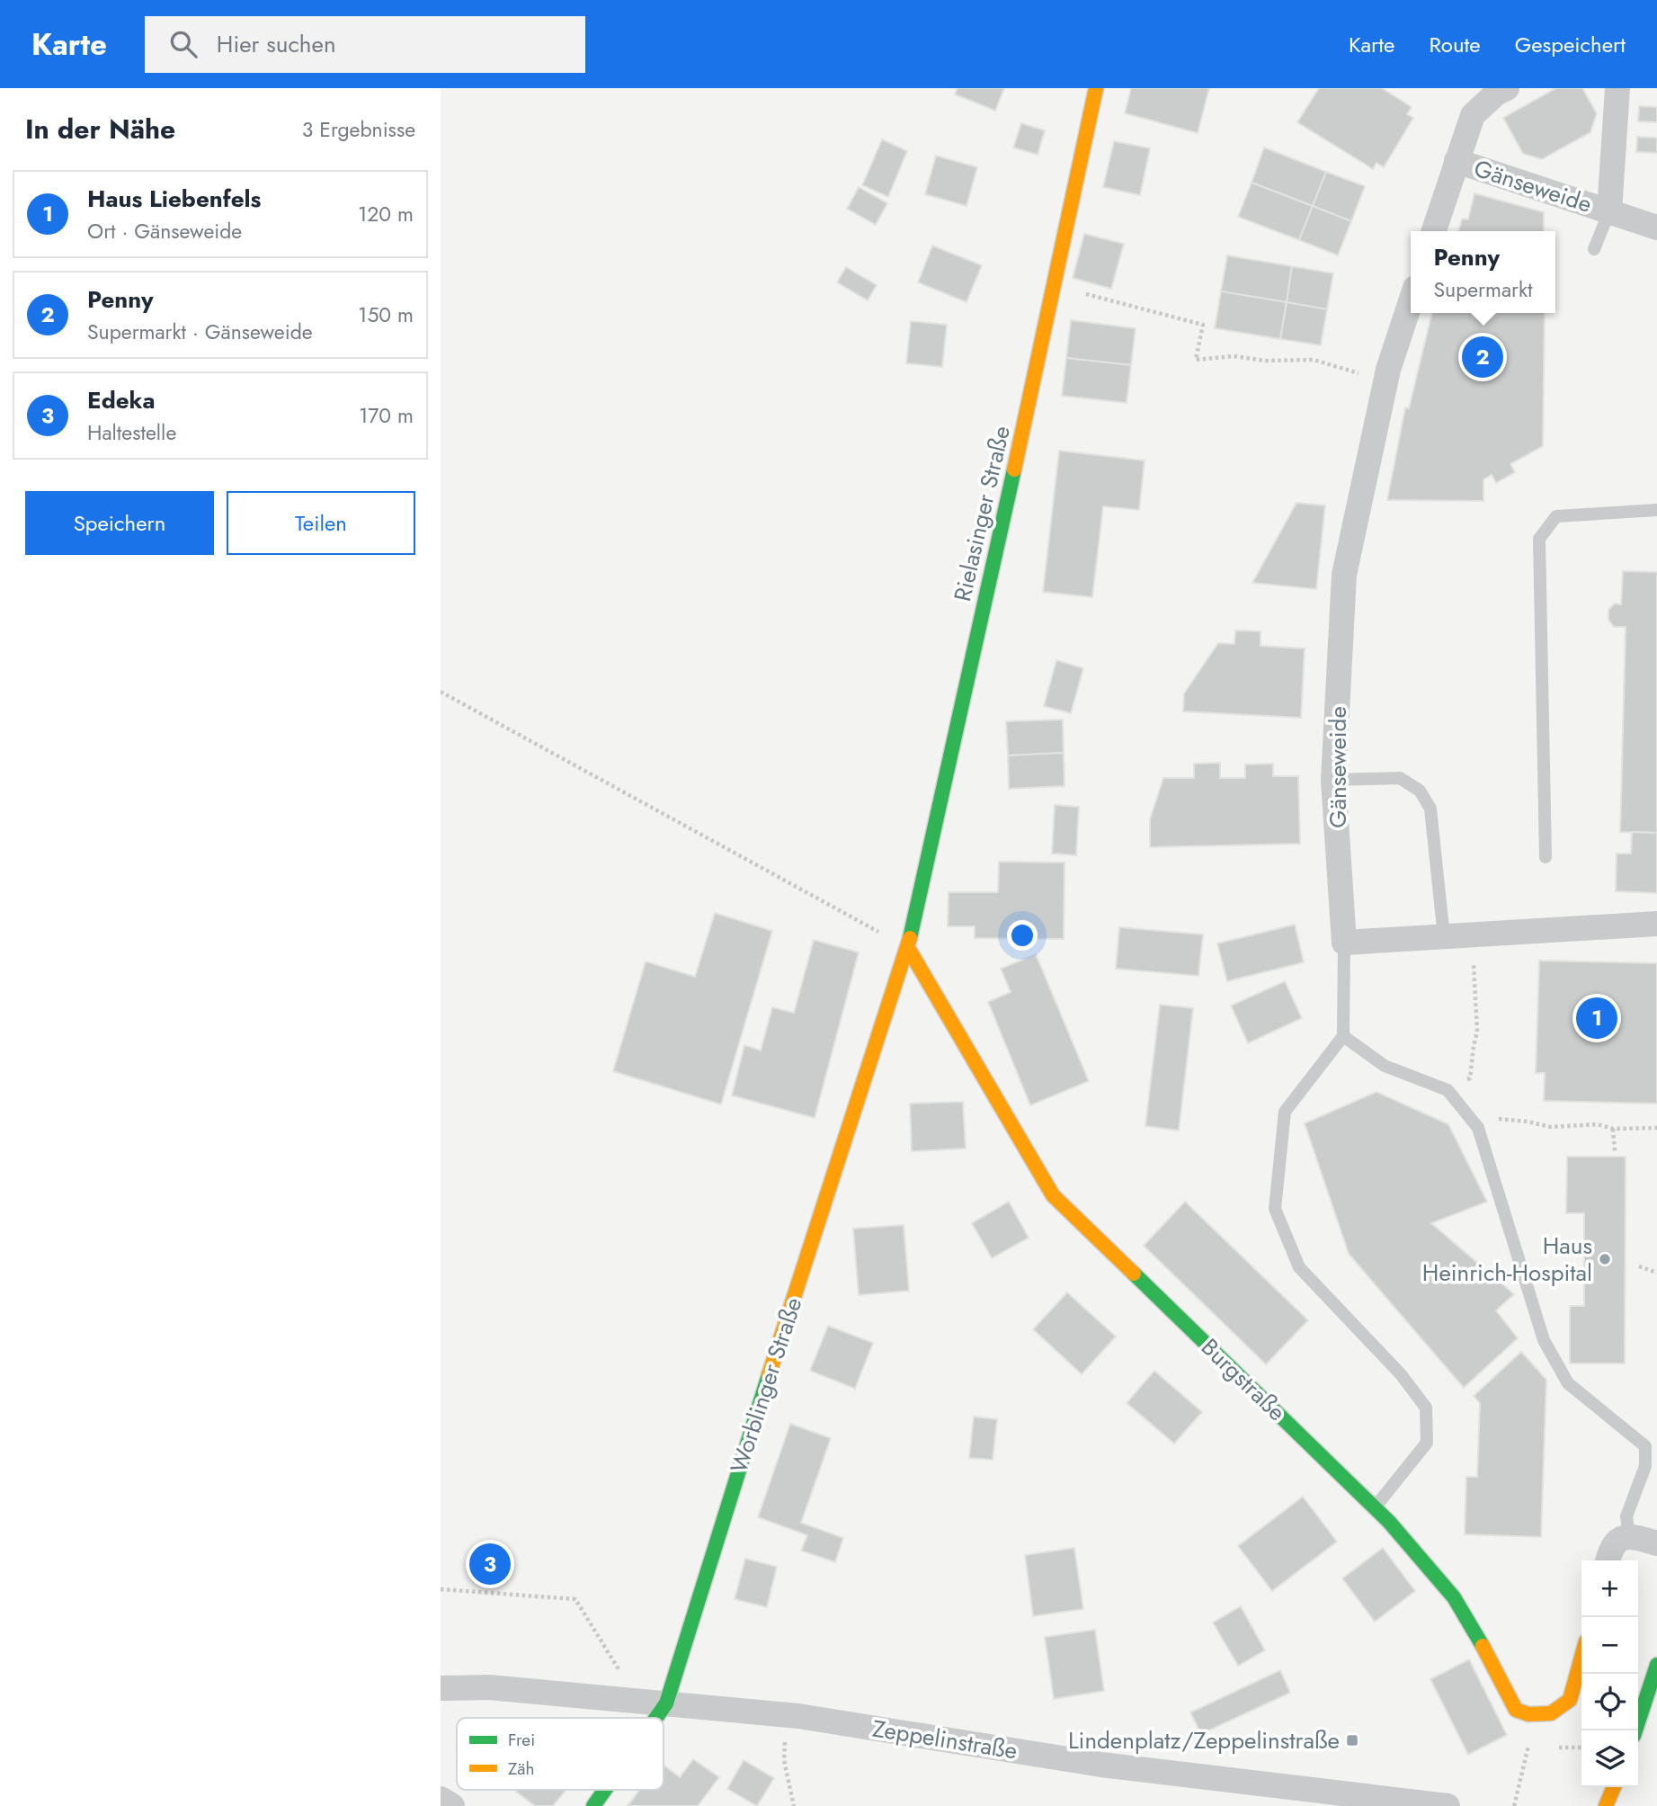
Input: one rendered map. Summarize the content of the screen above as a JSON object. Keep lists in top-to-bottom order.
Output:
{
  "streets": {
    "street": [
      "Gänseweide",
      "Rielasinger Straße",
      "Burgstraße",
      "Worblinger Straße",
      "Zeppelinstraße"
    ]
  },
  "crossings": [
    ["Rielasinger Straße", "Burgstraße"],
    ["Rielasinger Straße", "Worblinger Straße"],
    ["Burgstraße", "Worblinger Straße"],
    ["Worblinger Straße", "Zeppelinstraße"]
  ],
  "places": {
    "other": ["Haus Heinrich-Hospital"],
    "transit": ["Lindenplatz/Zeppelinstraße"]
  },
  "legend": ["Frei", "Zäh"],
  "page": {
    "header": "Karte",
    "search": "Hier suchen",
    "nav": ["Karte", "Route", "Gespeichert"],
    "heading": ["In der Nähe", "3 Ergebnisse"],
    "list": [
      {
        "mark": "1",
        "name": "Haus Liebenfels",
        "note": "Ort · Gänseweide",
        "value": "120 m"
      },
      {
        "mark": "2",
        "name": "Penny",
        "note": "Supermarkt · Gänseweide",
        "value": "150 m"
      },
      {
        "mark": "3",
        "name": "Edeka",
        "note": "Haltestelle",
        "value": "170 m"
      }
    ],
    "popup": ["Penny", "Supermarkt"],
    "pins": ["2", "1", "3"],
    "buttons": ["Speichern", "Teilen"],
    "map_buttons": ["+", "−"]
  }
}
